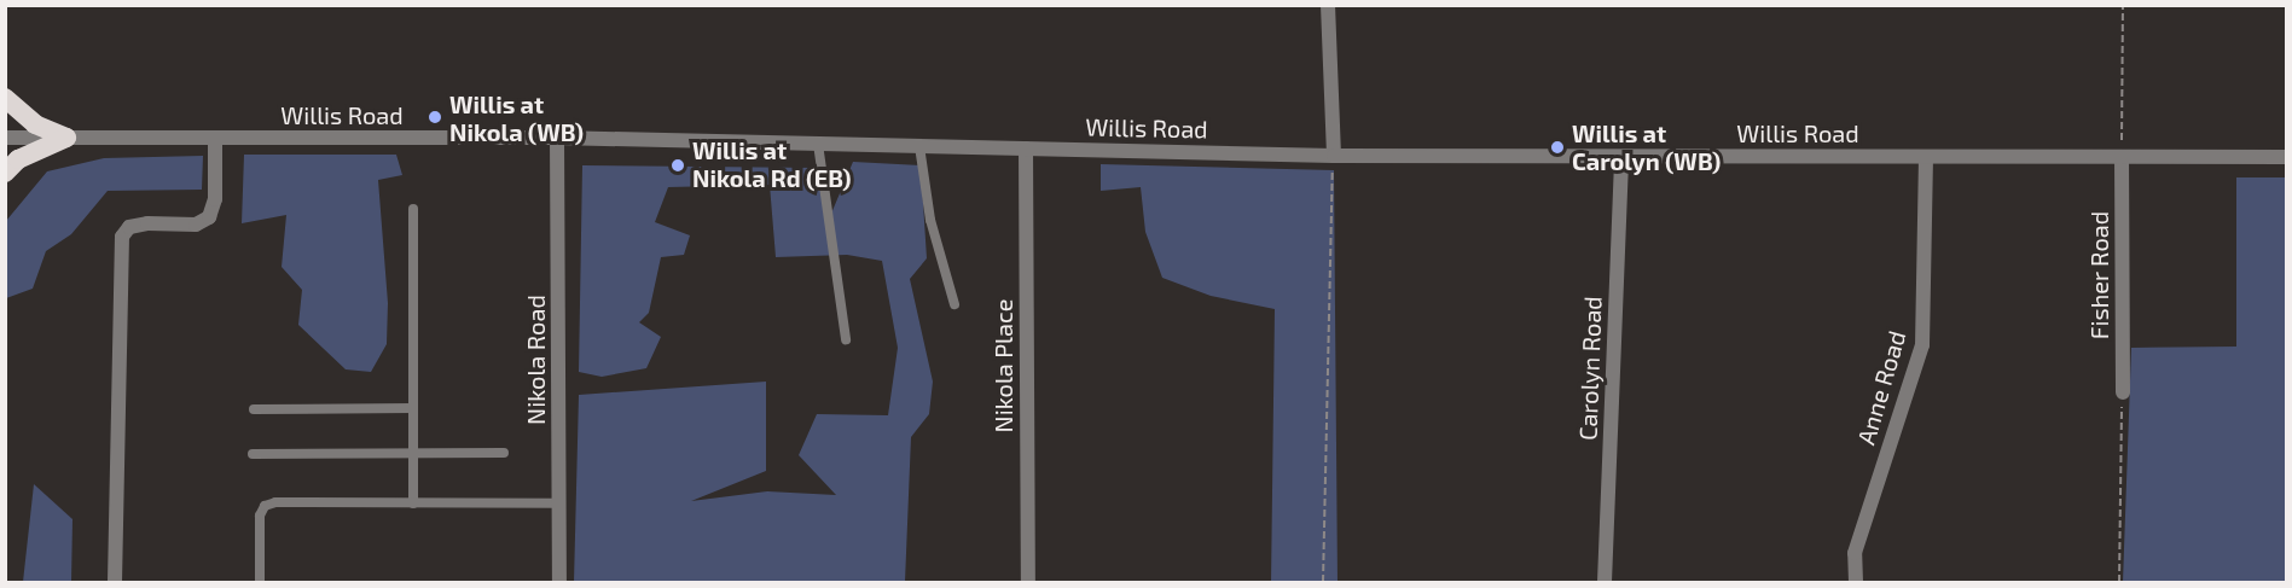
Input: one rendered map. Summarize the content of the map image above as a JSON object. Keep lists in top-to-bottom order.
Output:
{
  "streets": {
    "street": [
      "Willis Road",
      "Fisher Road",
      "Nikola Road",
      "Nikola Place",
      "Carolyn Road",
      "Anne Road"
    ]
  },
  "crossings": [
    ["Willis Road", "Fisher Road"],
    ["Willis Road", "Nikola Road"],
    ["Willis Road", "Nikola Place"],
    ["Willis Road", "Carolyn Road"],
    ["Willis Road", "Anne Road"]
  ],
  "places": ["Willis at Nikola (WB)", "Willis at Carolyn (WB)", "Willis at Nikola Rd (EB)"]
}
